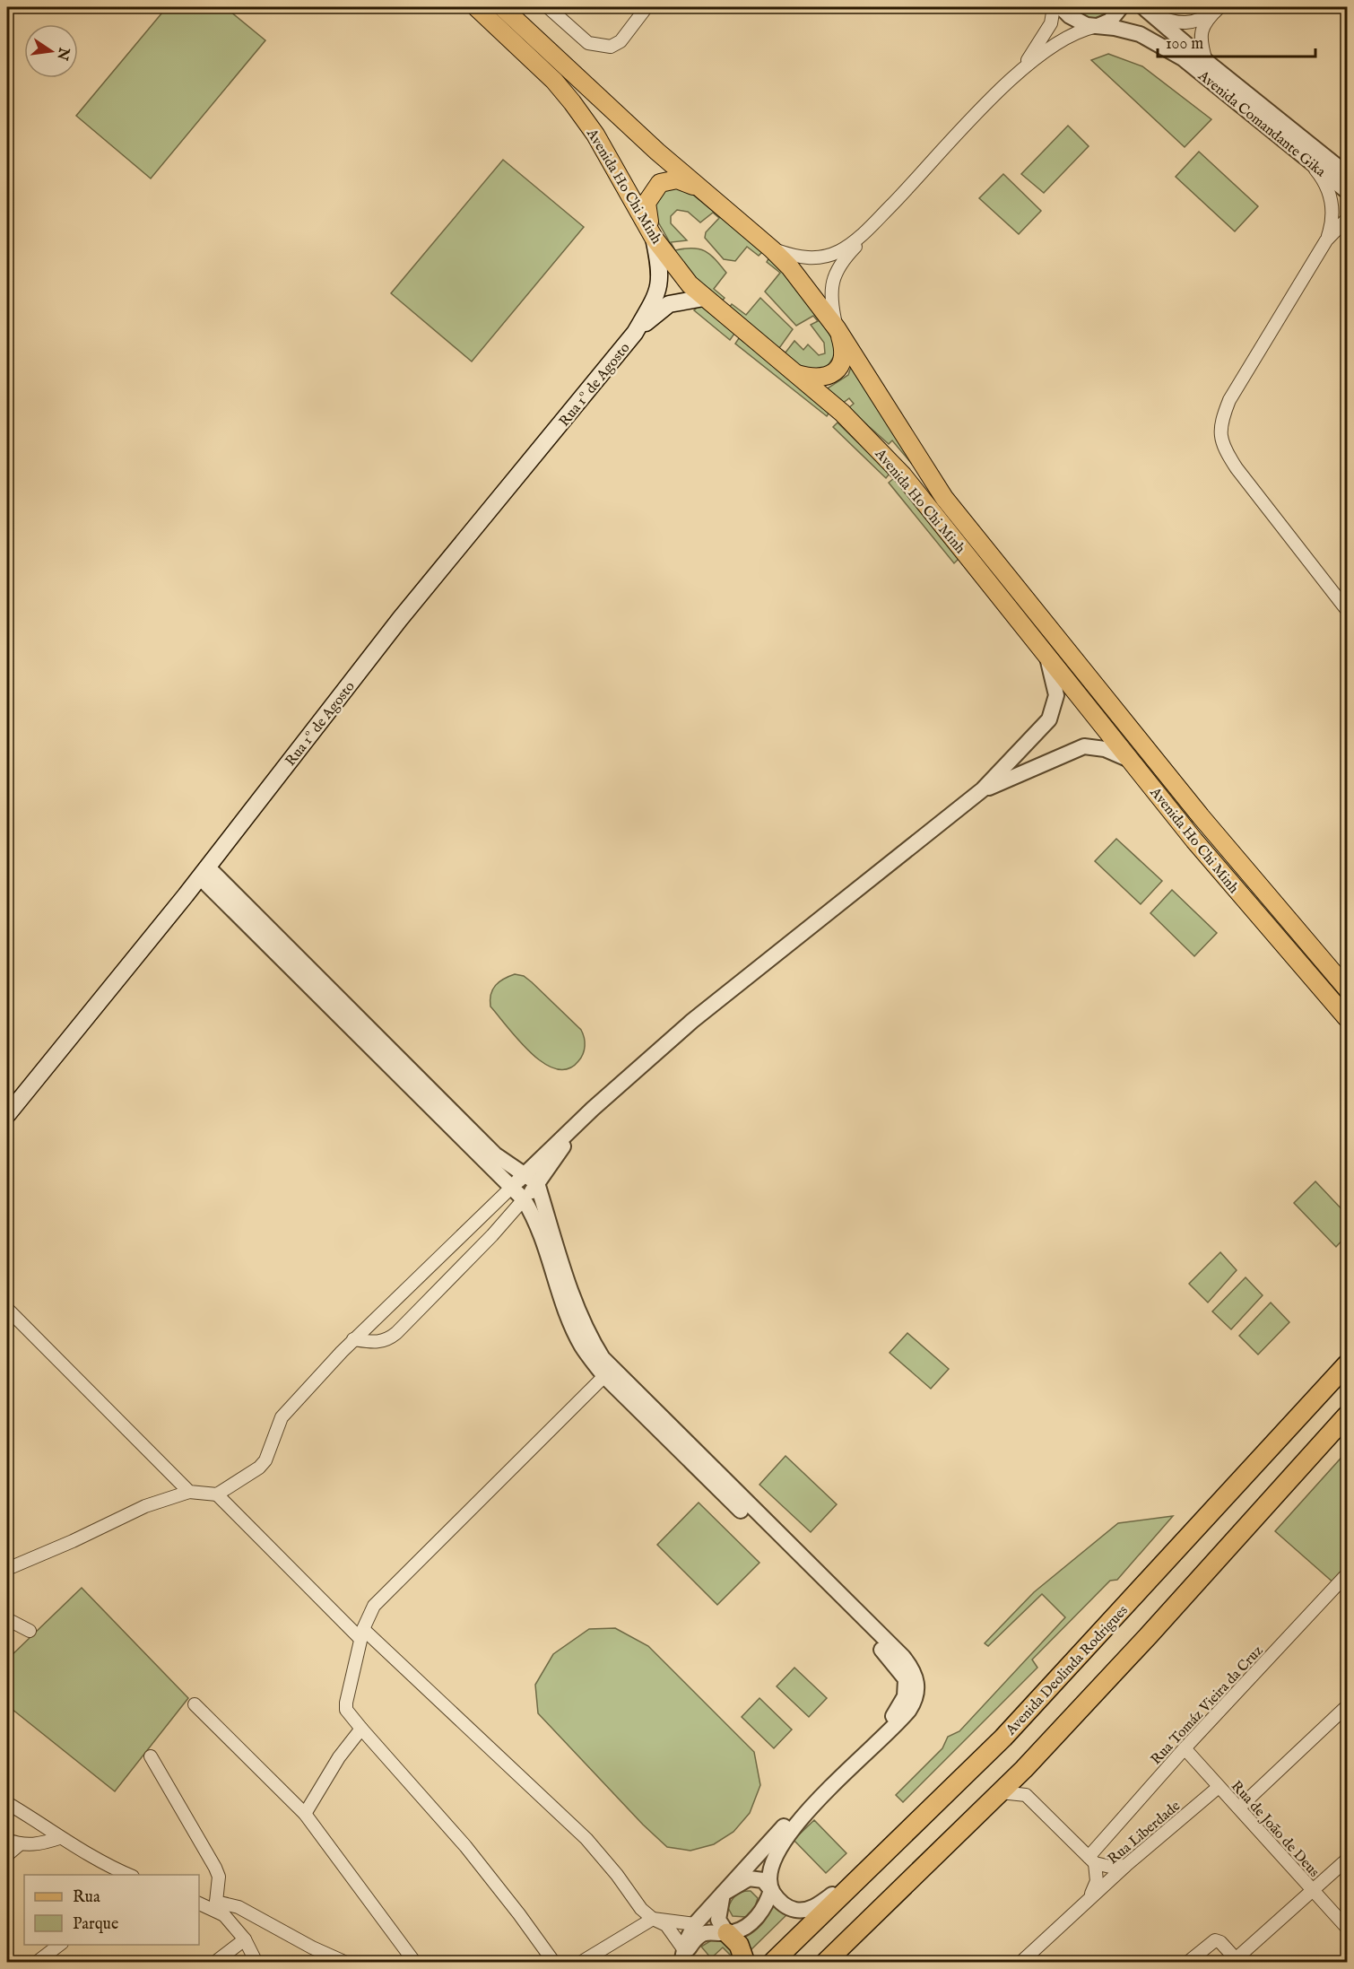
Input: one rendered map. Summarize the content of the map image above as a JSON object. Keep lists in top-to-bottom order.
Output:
{
  "streets": {
    "highway": ["Avenida Deolinda Rodrigues"],
    "main road": ["Avenida Ho Chi Minh", "Rua 1º de Agosto"],
    "street": [
      "Avenida Comandante Gika",
      "Rua Tomáz Vieira da Cruz",
      "Rua de João de Deus",
      "Rua Liberdade"
    ]
  },
  "crossings": [
    ["Rua Tomáz Vieira da Cruz", "Rua de João de Deus"],
    ["Rua de João de Deus", "Rua Liberdade"]
  ],
  "legend": ["Rua", "Parque"],
  "scale_bar": "100 m",
  "north": "right"
}
